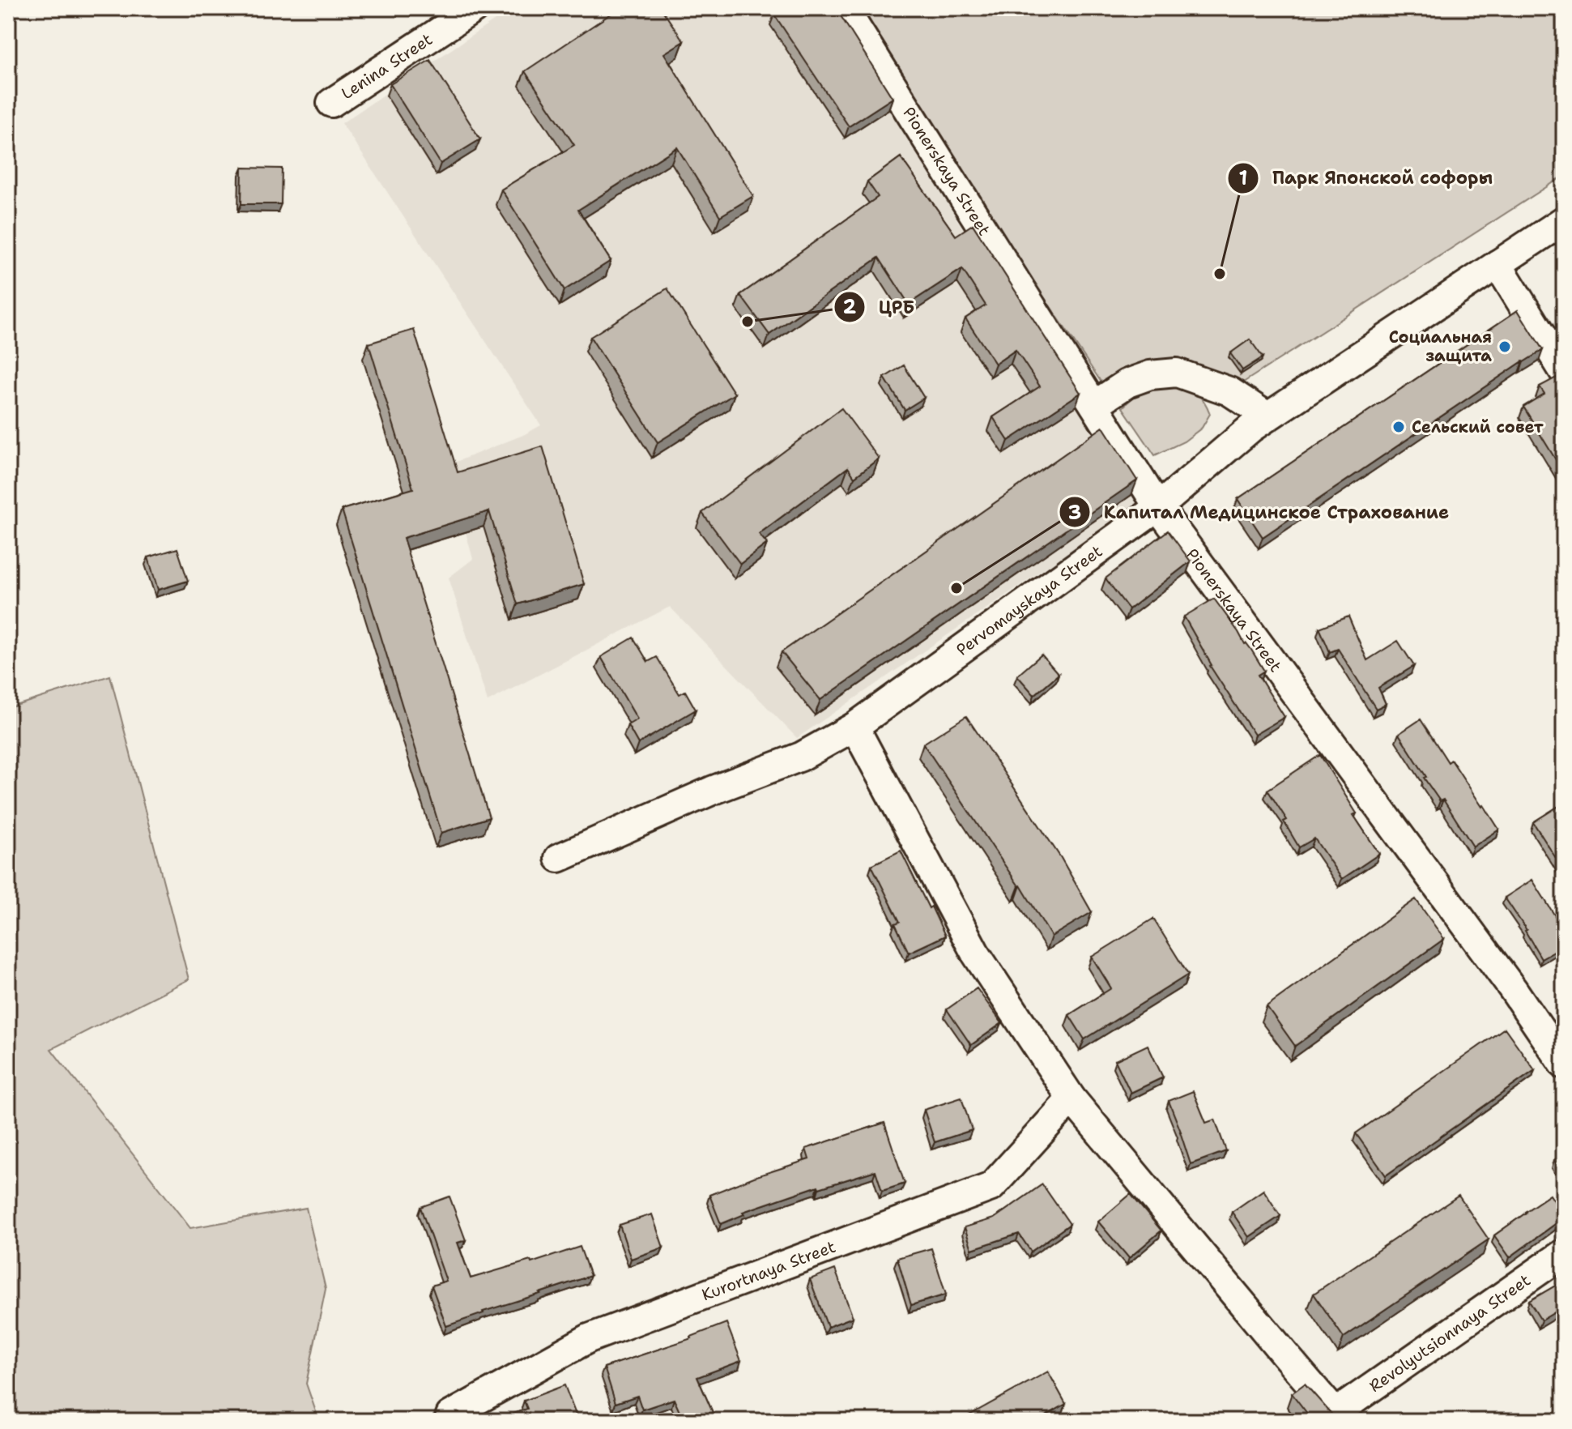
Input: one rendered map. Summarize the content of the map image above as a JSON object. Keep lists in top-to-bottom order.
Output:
{
  "streets": {
    "street": [
      "Lenina Street",
      "Pionerskaya Street",
      "Pervomayskaya Street",
      "Kurortnaya Street",
      "Revolyutsionnaya Street"
    ]
  },
  "crossings": [
    ["Pionerskaya Street", "Pervomayskaya Street"]
  ],
  "places": [
    "Парк Японской софоры",
    "ЦРБ",
    "Социальная защита",
    "Сельский совет",
    "Капитал Медицинское Страхование"
  ]
}
